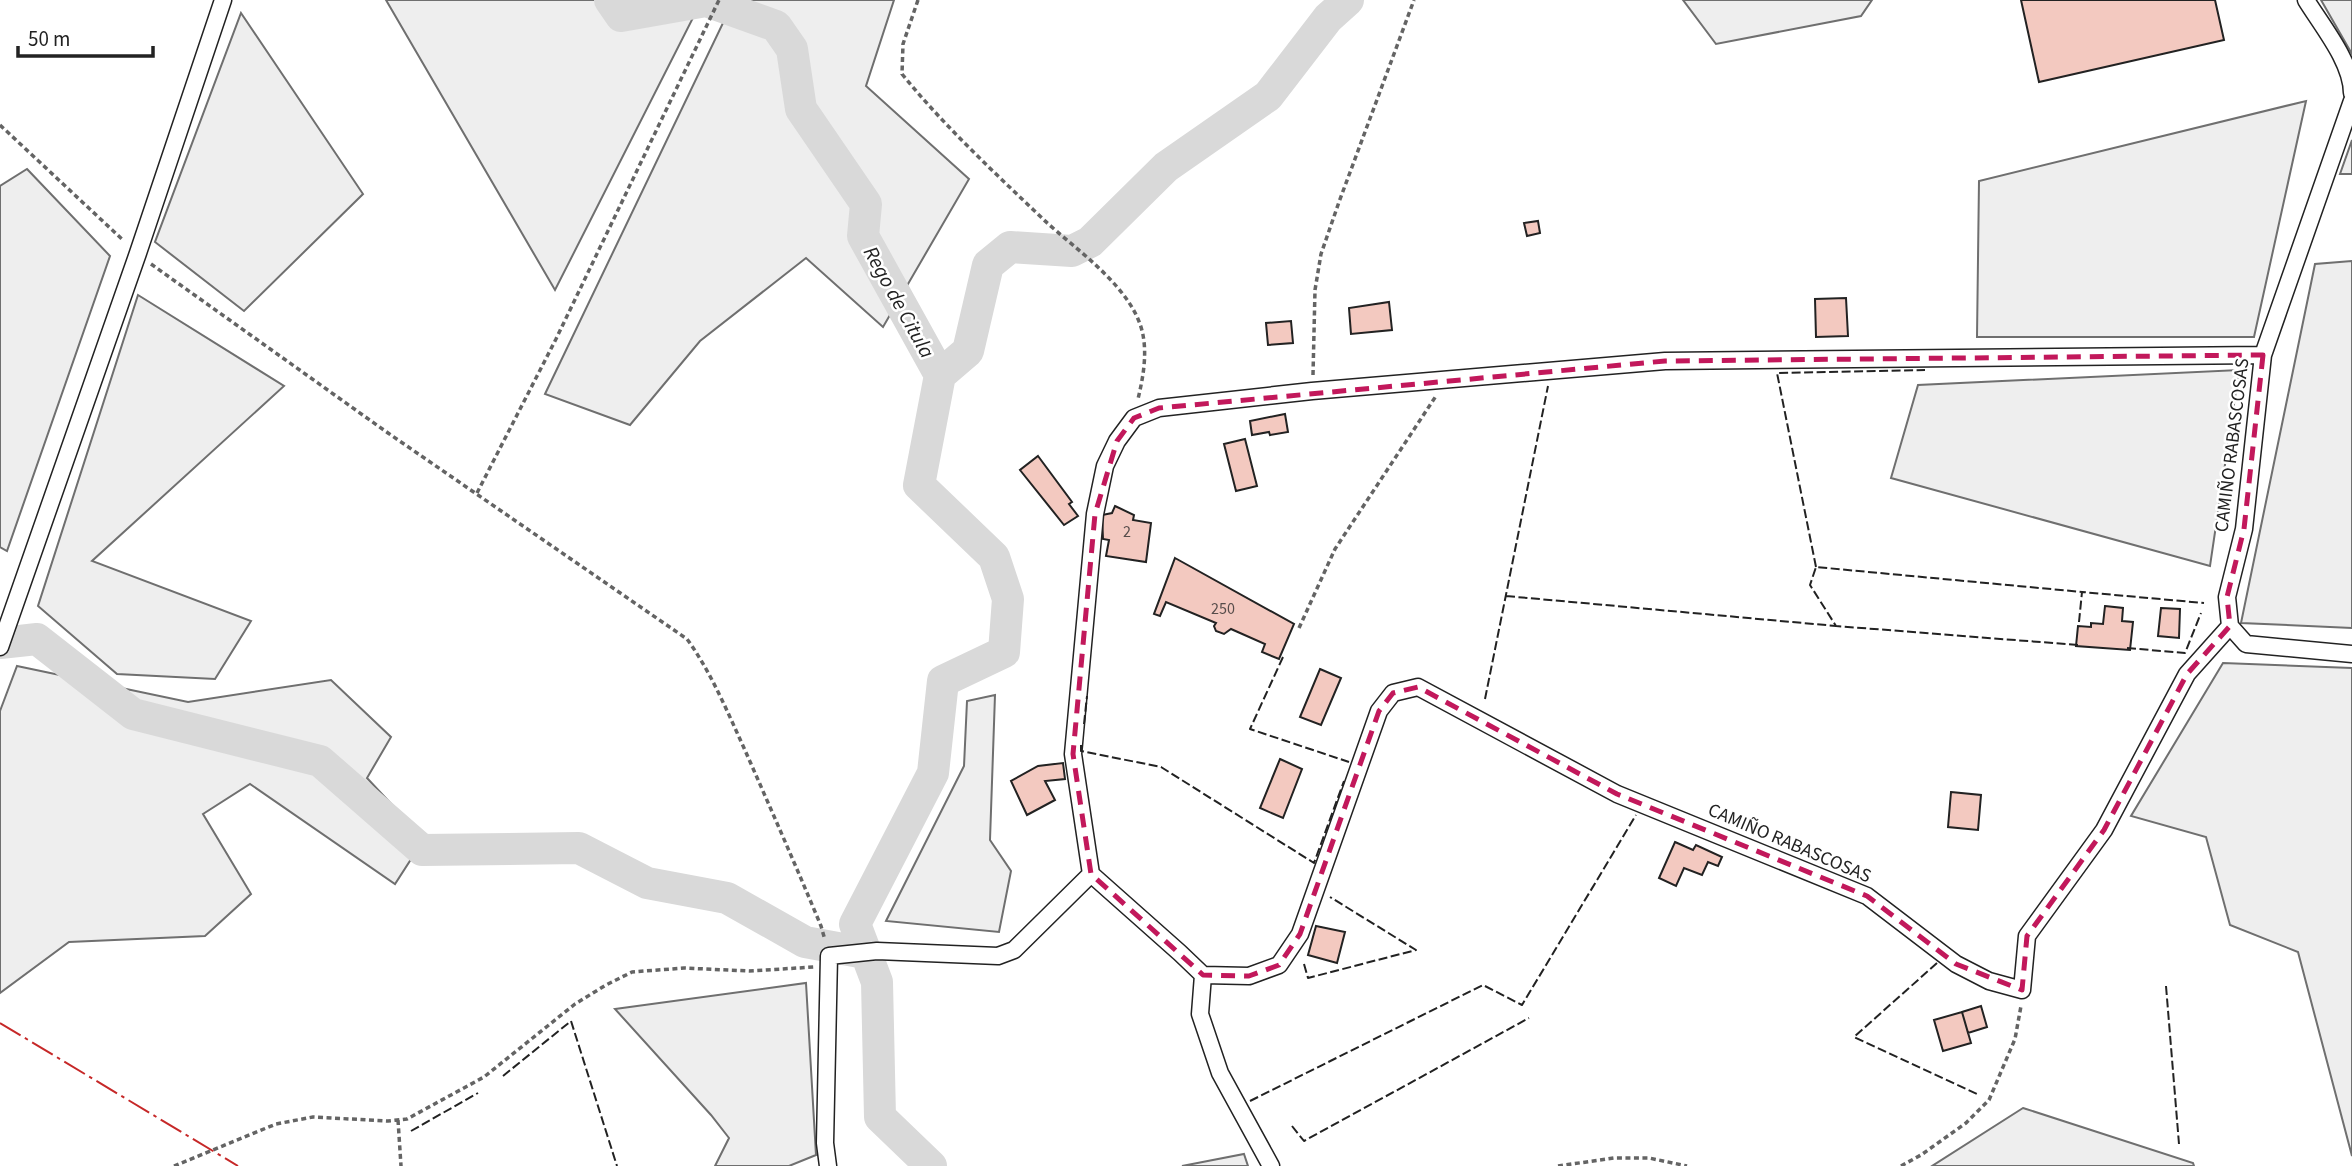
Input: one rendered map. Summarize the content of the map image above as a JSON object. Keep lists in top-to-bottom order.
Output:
{
  "streets": {
    "street": ["CAMIÑO RABASCOSAS"]
  },
  "water": ["Rego de Citula"],
  "house_numbers": ["2", "250"],
  "scale_bar": "50 m"
}
